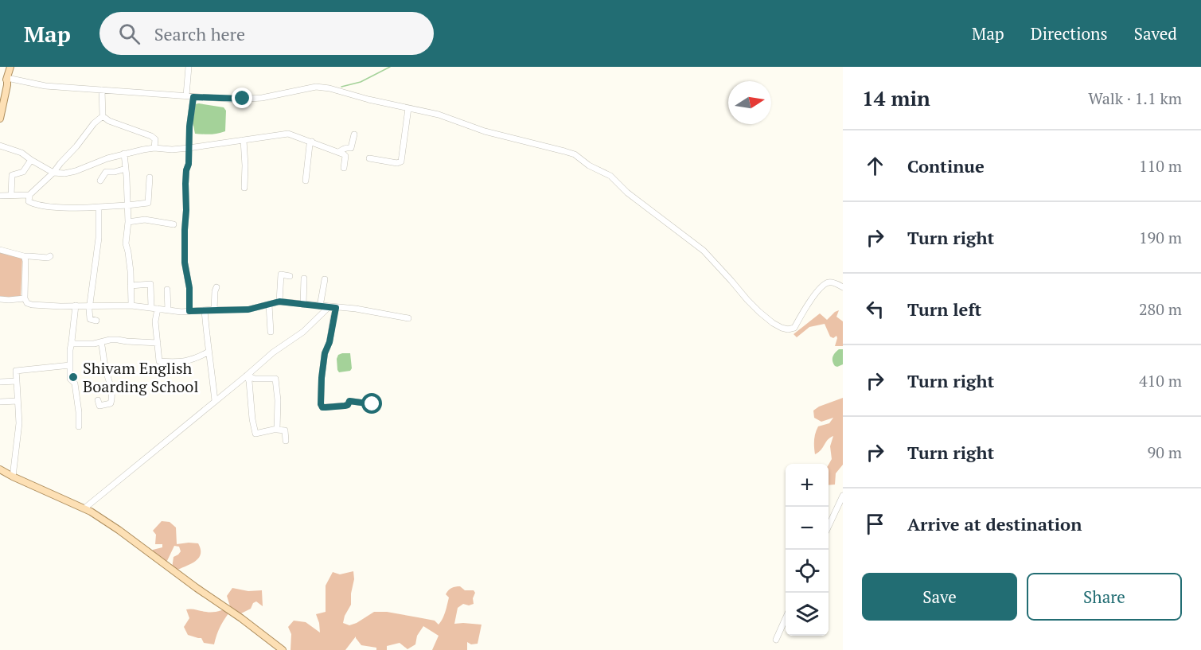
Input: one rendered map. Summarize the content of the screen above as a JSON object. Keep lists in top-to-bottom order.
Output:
{
  "places": ["Shivam English Boarding School"],
  "north": "right",
  "page": {
    "header": "Map",
    "search": "Search here",
    "nav": ["Map", "Directions", "Saved"],
    "heading": ["14 min", "Walk · 1.1 km"],
    "list": [
      ["Continue", "110 m"],
      ["Turn right", "190 m"],
      ["Turn left", "280 m"],
      ["Turn right", "410 m"],
      ["Turn right", "90 m"],
      "Arrive at destination"
    ],
    "map_buttons": ["+", "−"],
    "buttons": ["Save", "Share"]
  }
}
